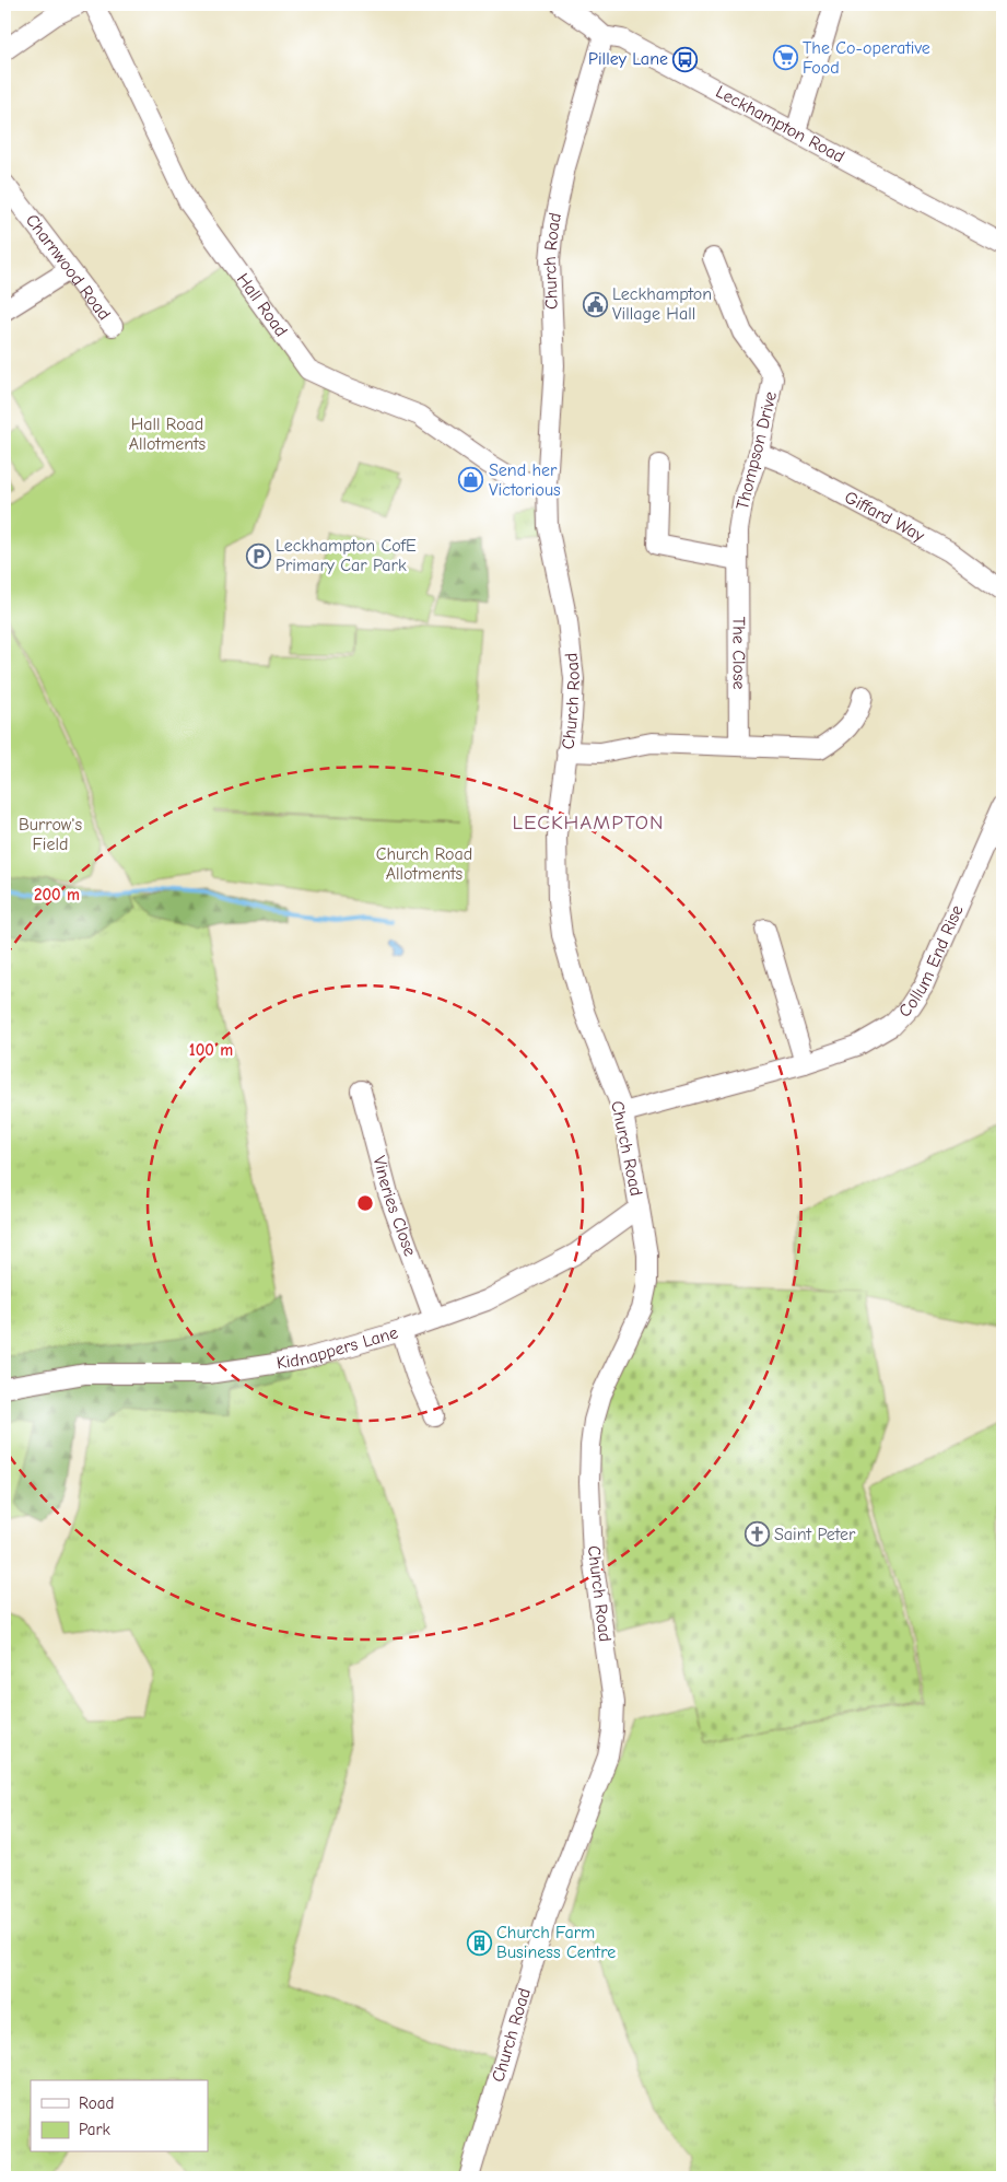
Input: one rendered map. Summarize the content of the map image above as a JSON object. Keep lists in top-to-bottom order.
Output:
{
  "streets": {
    "street": [
      "Leckhampton Road",
      "Church Road",
      "Charnwood Road",
      "Hall Road",
      "Thompson Drive",
      "Giffard Way",
      "The Close",
      "Collum End Rise",
      "Vineries Close",
      "Kidnappers Lane"
    ]
  },
  "crossings": [
    ["Leckhampton Road", "Church Road"],
    ["Church Road", "Hall Road"],
    ["Church Road", "Collum End Rise"],
    ["Church Road", "Kidnappers Lane"],
    ["Thompson Drive", "Giffard Way"],
    ["Thompson Drive", "The Close"],
    ["Vineries Close", "Kidnappers Lane"]
  ],
  "districts": ["LECKHAMPTON"],
  "parks": ["Hall Road Allotments", "Burrow's Field", "Church Road Allotments"],
  "places": {
    "supermarket": ["The Co-operative Food"],
    "bus stop": ["Pilley Lane"],
    "public building": ["Leckhampton Village Hall"],
    "shop": ["Send her Victorious"],
    "parking": ["Leckhampton CofE Primary Car Park"],
    "church": ["Saint Peter"],
    "building": ["Church Farm Business Centre"]
  },
  "legend": ["Road", "Park"],
  "rings": ["200 m", "100 m"]
}
